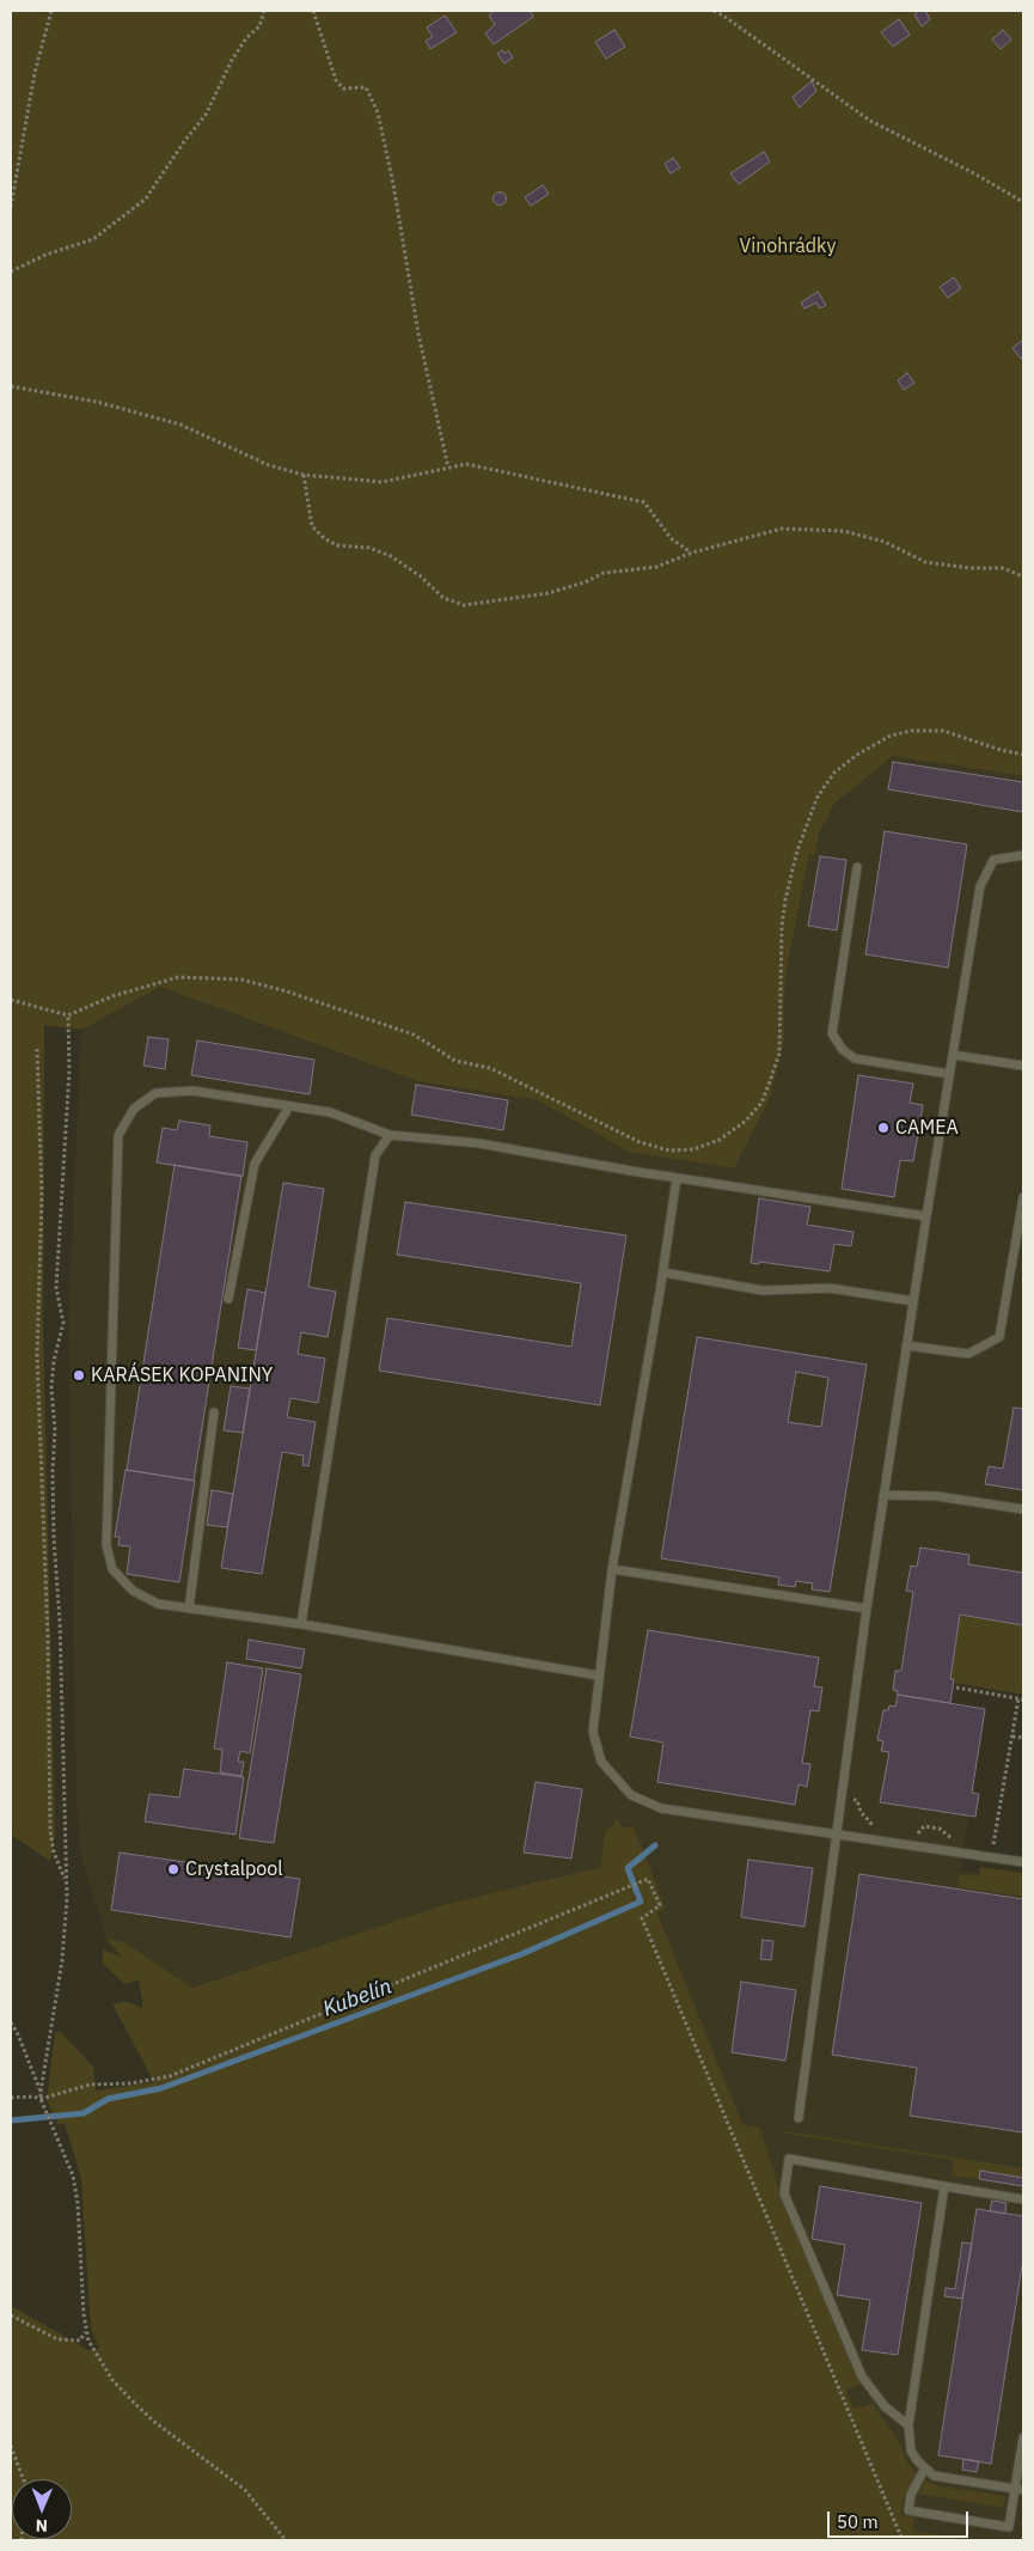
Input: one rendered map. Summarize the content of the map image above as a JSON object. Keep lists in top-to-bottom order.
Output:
{
  "water": ["Kubelín"],
  "parks": ["Vinohrádky"],
  "places": ["CAMEA", "KARÁSEK KOPANINY", "Crystalpool"],
  "scale_bar": "50 m",
  "north": "bottom"
}
